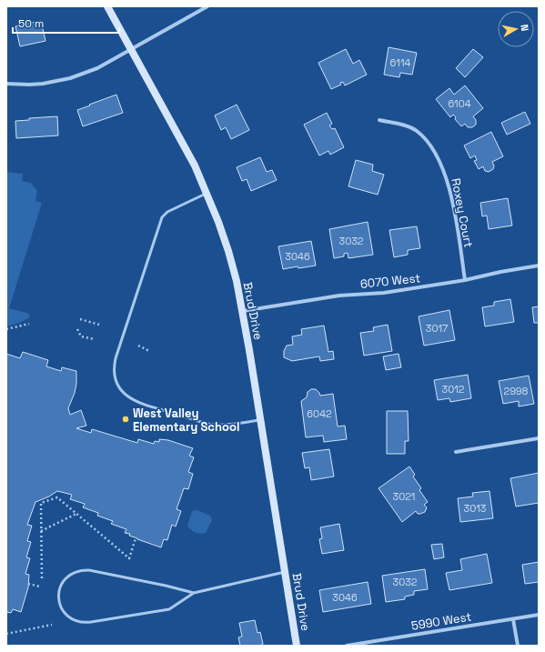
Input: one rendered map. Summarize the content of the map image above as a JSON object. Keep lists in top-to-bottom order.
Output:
{
  "streets": {
    "main road": ["Brud Drive"],
    "street": ["Roxey Court", "6070 West", "5990 West"]
  },
  "crossings": [
    ["Roxey Court", "6070 West"],
    ["6070 West", "Brud Drive"]
  ],
  "places": ["West Valley Elementary School"],
  "house_numbers": [
    "6114",
    "6104",
    "3032",
    "3046",
    "3017",
    "3012",
    "2998",
    "6042",
    "3021",
    "3013",
    "3032",
    "3046"
  ],
  "scale_bar": "50 m",
  "north": "right"
}
